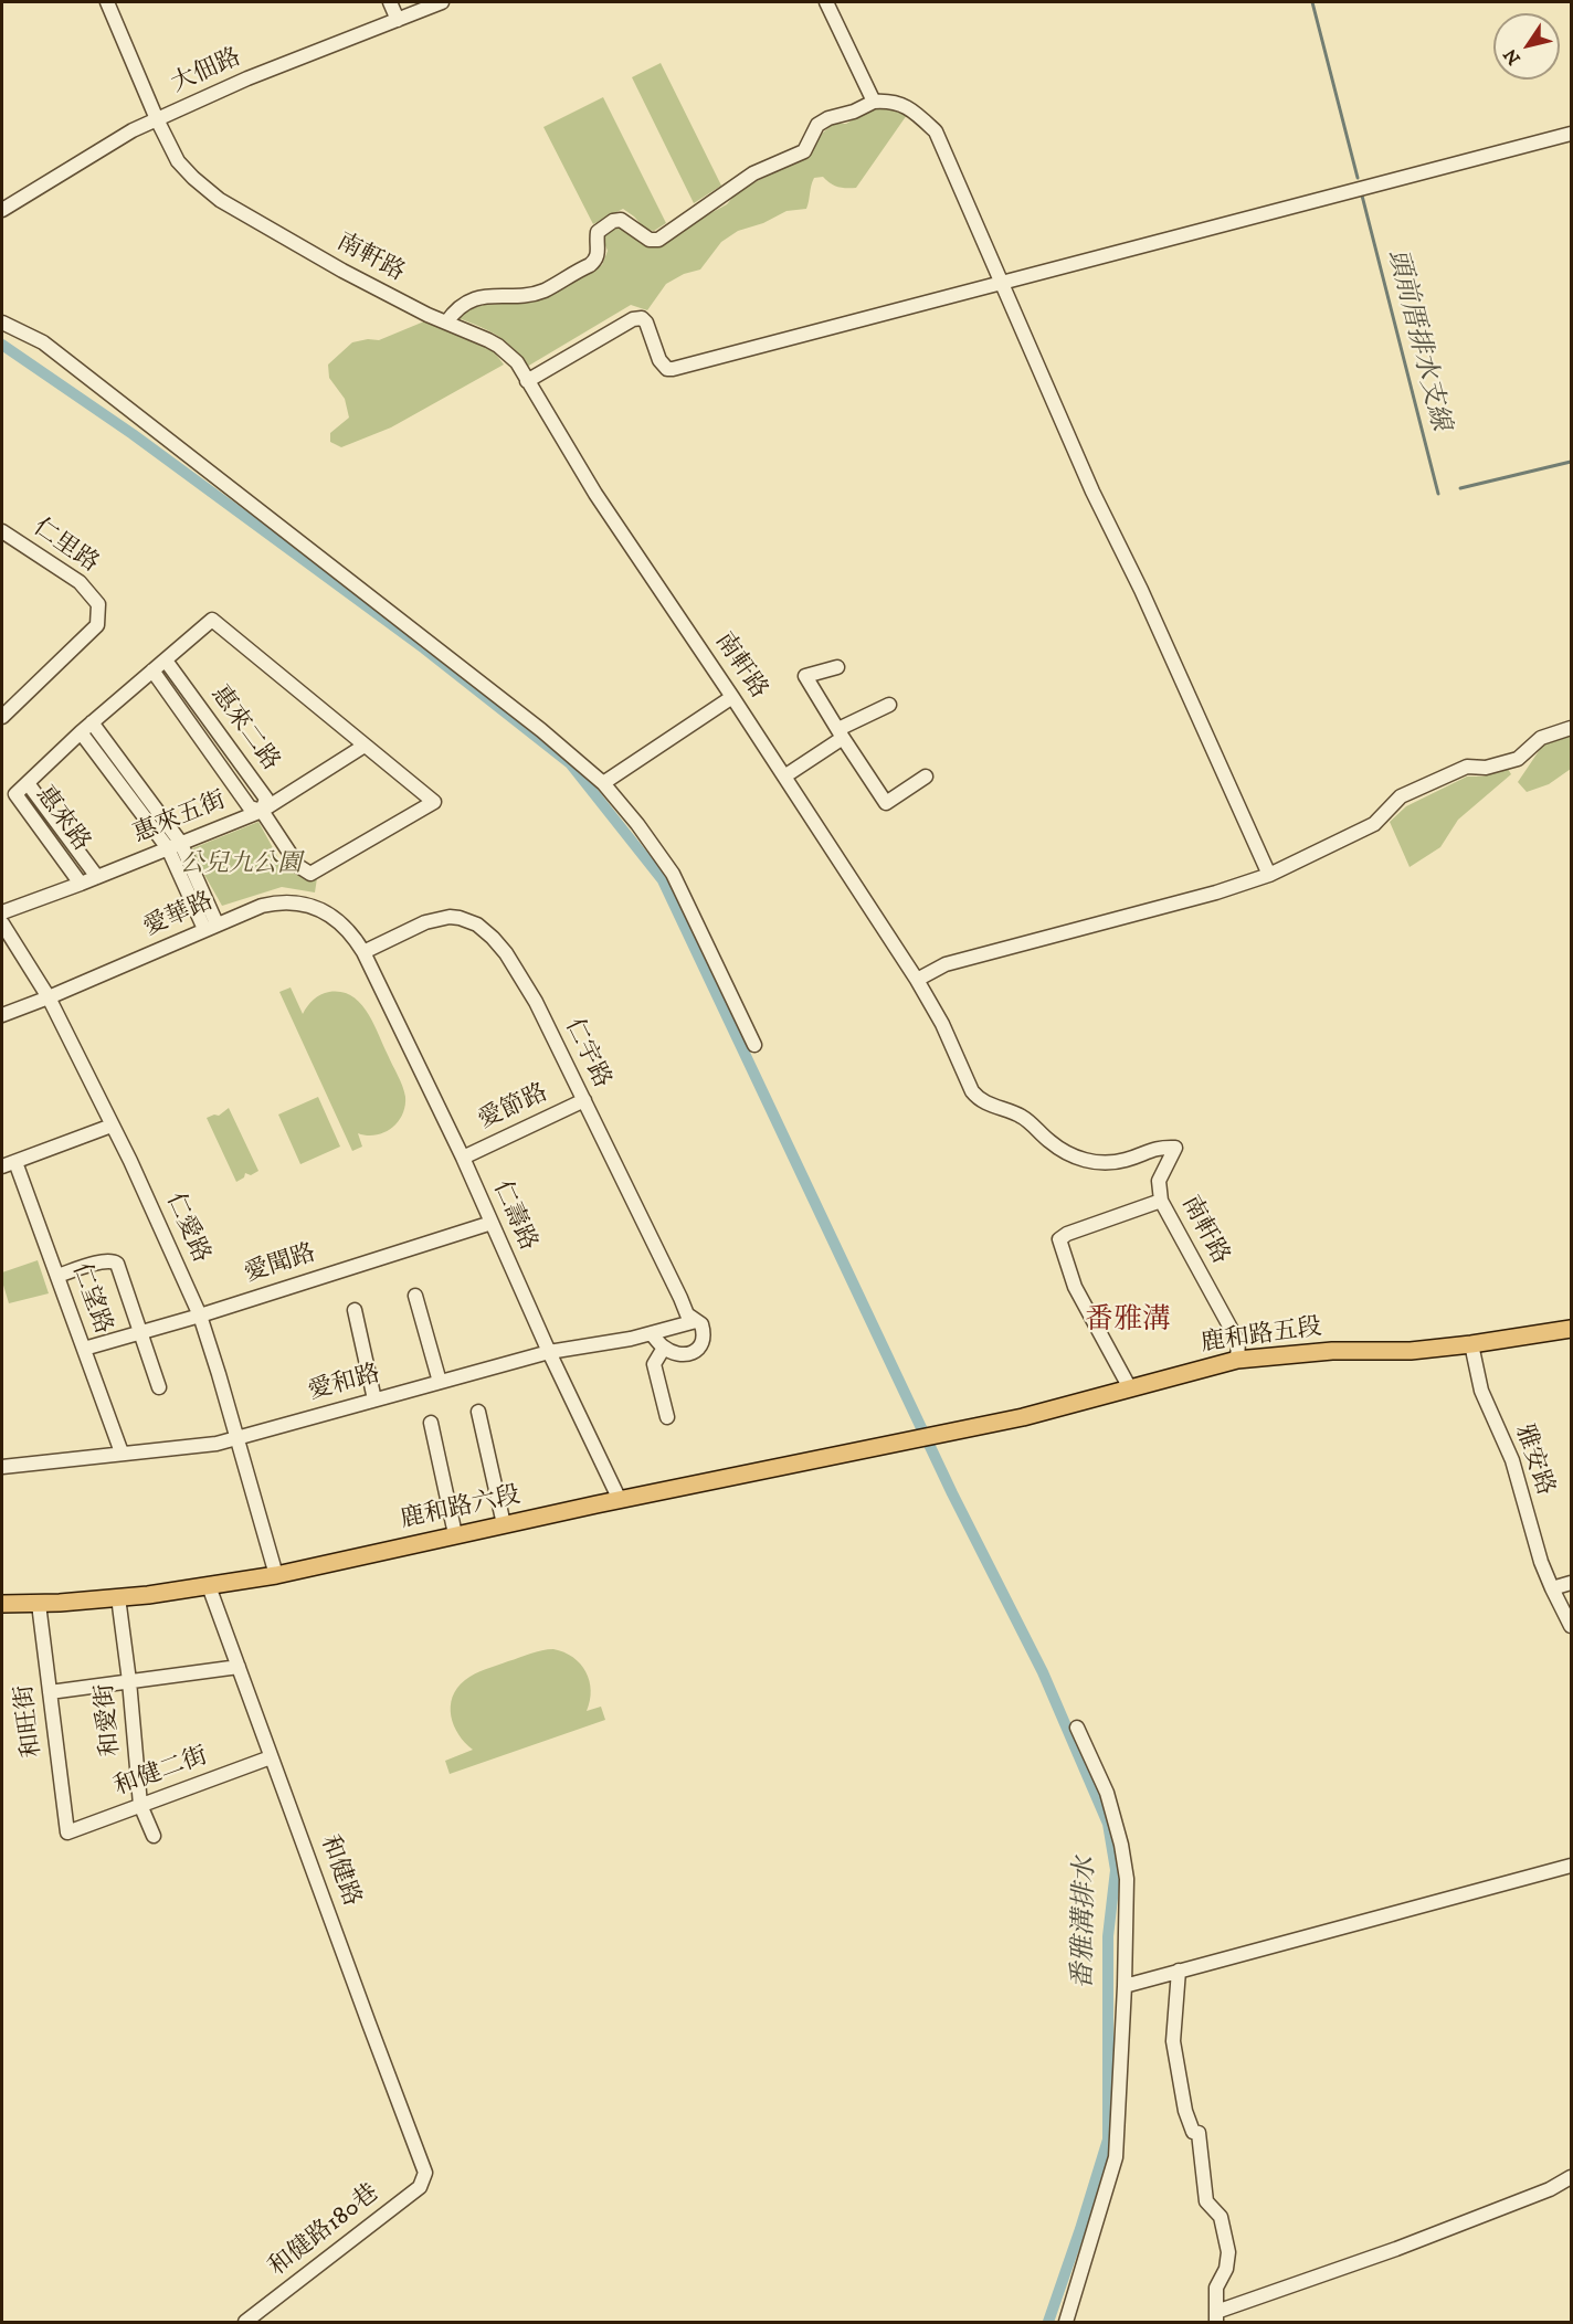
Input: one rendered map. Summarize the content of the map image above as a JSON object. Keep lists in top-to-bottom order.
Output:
{
  "streets": {
    "main road": ["鹿和路五段", "鹿和路六段"],
    "street": [
      "大佃路",
      "南軒路",
      "仁里路",
      "惠來二路",
      "惠來五街",
      "惠來路",
      "愛華路",
      "仁宇路",
      "愛節路",
      "仁壽路",
      "仁愛路",
      "愛聞路",
      "仁望路",
      "愛和路",
      "雅安路",
      "和愛街",
      "和旺街",
      "和健二街",
      "和健路",
      "和健路180巷"
    ]
  },
  "crossings": [
    ["大佃路", "南軒路"],
    ["南軒路", "鹿和路五段"],
    ["惠來二路", "惠來五街"],
    ["惠來五街", "惠來路"],
    ["愛華路", "仁宇路"],
    ["愛華路", "仁壽路"],
    ["愛華路", "仁愛路"],
    ["仁宇路", "愛節路"],
    ["仁宇路", "仁壽路"],
    ["仁宇路", "愛和路"],
    ["愛節路", "仁壽路"],
    ["仁壽路", "愛聞路"],
    ["仁壽路", "愛和路"],
    ["仁壽路", "鹿和路六段"],
    ["仁愛路", "愛聞路"],
    ["仁愛路", "愛和路"],
    ["仁愛路", "鹿和路六段"],
    ["愛聞路", "仁望路"],
    ["仁望路", "愛和路"],
    ["鹿和路五段", "雅安路"],
    ["鹿和路五段", "鹿和路六段"],
    ["鹿和路六段", "和愛街"],
    ["鹿和路六段", "和旺街"],
    ["鹿和路六段", "和健路"],
    ["和愛街", "和健二街"],
    ["和旺街", "和健二街"],
    ["和健二街", "和健路"],
    ["和健路", "和健路180巷"]
  ],
  "districts": ["番雅溝"],
  "water": ["頭前厝排水支線", "番雅溝排水"],
  "parks": ["公兒九公園"],
  "north": "bottom left"
}
